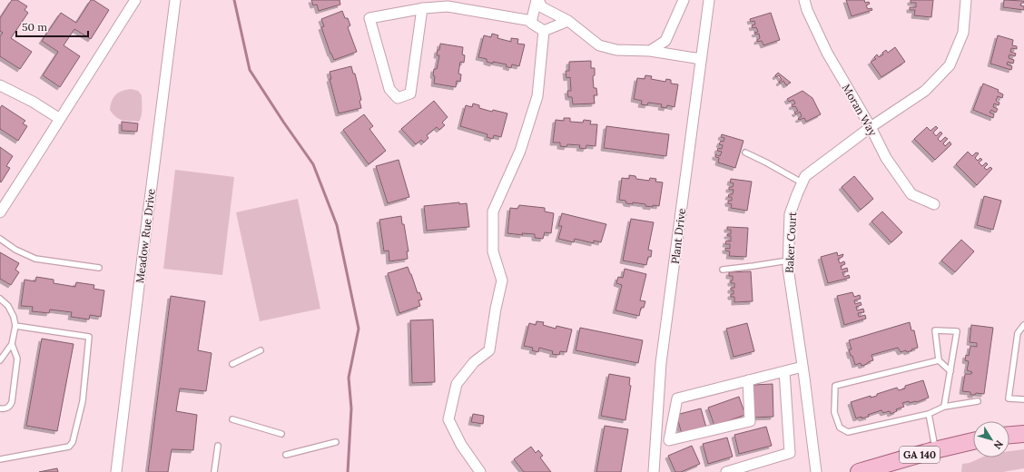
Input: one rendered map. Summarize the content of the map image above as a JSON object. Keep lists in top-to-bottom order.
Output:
{
  "streets": {
    "main road": ["GA 140"],
    "street": [
      "Moran Way",
      "Meadow Rue Drive",
      "Plant Drive",
      "Baker Court"
    ]
  },
  "crossings": [
    ["Moran Way", "Baker Court"]
  ],
  "scale_bar": "50 m",
  "north": "bottom right"
}
